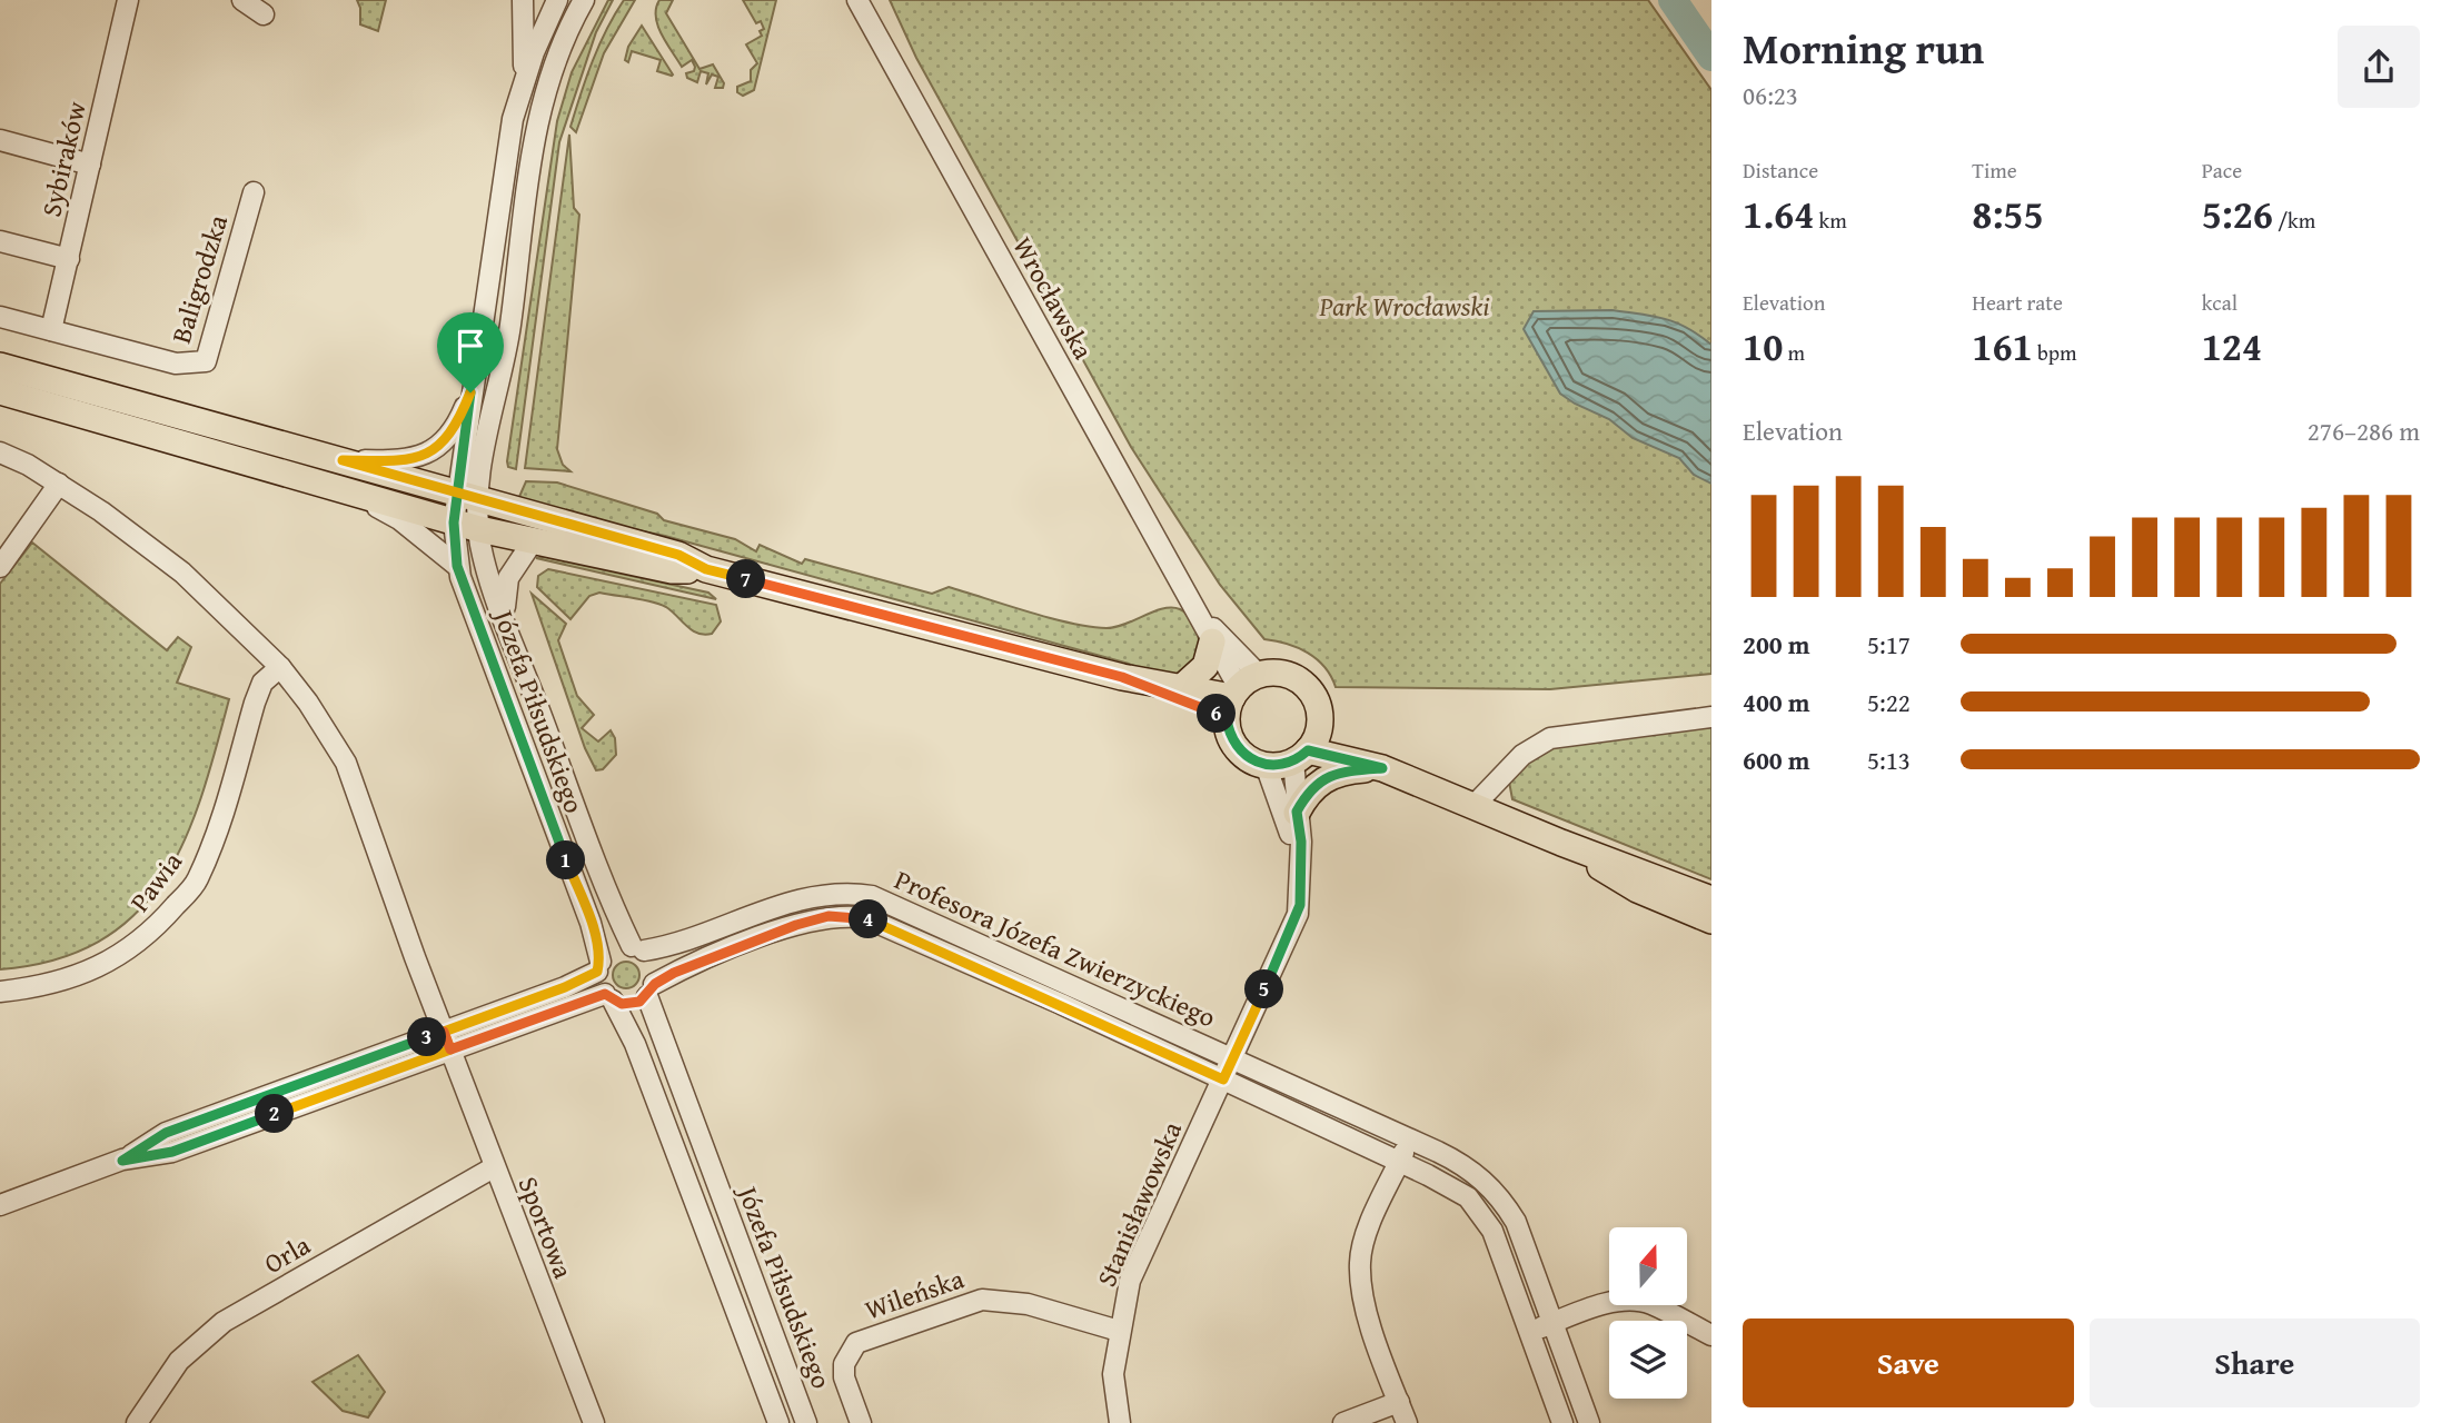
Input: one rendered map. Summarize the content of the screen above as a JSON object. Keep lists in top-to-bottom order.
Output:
{
  "streets": {
    "street": [
      "Sybiraków",
      "Baligrodzka",
      "Wrocławska",
      "Józefa Piłsudskiego",
      "Pawia",
      "Profesora Józefa Zwierzyckiego",
      "Stanisławowska",
      "Sportowa",
      "Orla",
      "Wileńska"
    ]
  },
  "crossings": [
    ["Sybiraków", "Baligrodzka"],
    ["Wrocławska", "Stanisławowska"],
    ["Józefa Piłsudskiego", "Profesora Józefa Zwierzyckiego"],
    ["Profesora Józefa Zwierzyckiego", "Stanisławowska"],
    ["Stanisławowska", "Wileńska"],
    ["Sportowa", "Orla"]
  ],
  "parks": ["Park Wrocławski"],
  "north": "top",
  "page": {
    "heading": ["Morning run", "06:23"],
    "stats": [
      ["Distance", "1.64 km"],
      ["Time", "8:55"],
      ["Pace", "5:26 /km"],
      ["Elevation", "10 m"],
      ["Heart rate", "161 bpm"],
      ["kcal", "124"]
    ],
    "chart": ["Elevation", "276–286 m"],
    "pins": [
      "7",
      "6",
      "1",
      "4",
      "5",
      "3",
      "2"
    ],
    "list": [
      {
        "name": "200 m",
        "note": "5:17"
      },
      {
        "name": "400 m",
        "note": "5:22"
      },
      {
        "name": "600 m",
        "note": "5:13"
      }
    ],
    "buttons": ["Save", "Share"]
  }
}
